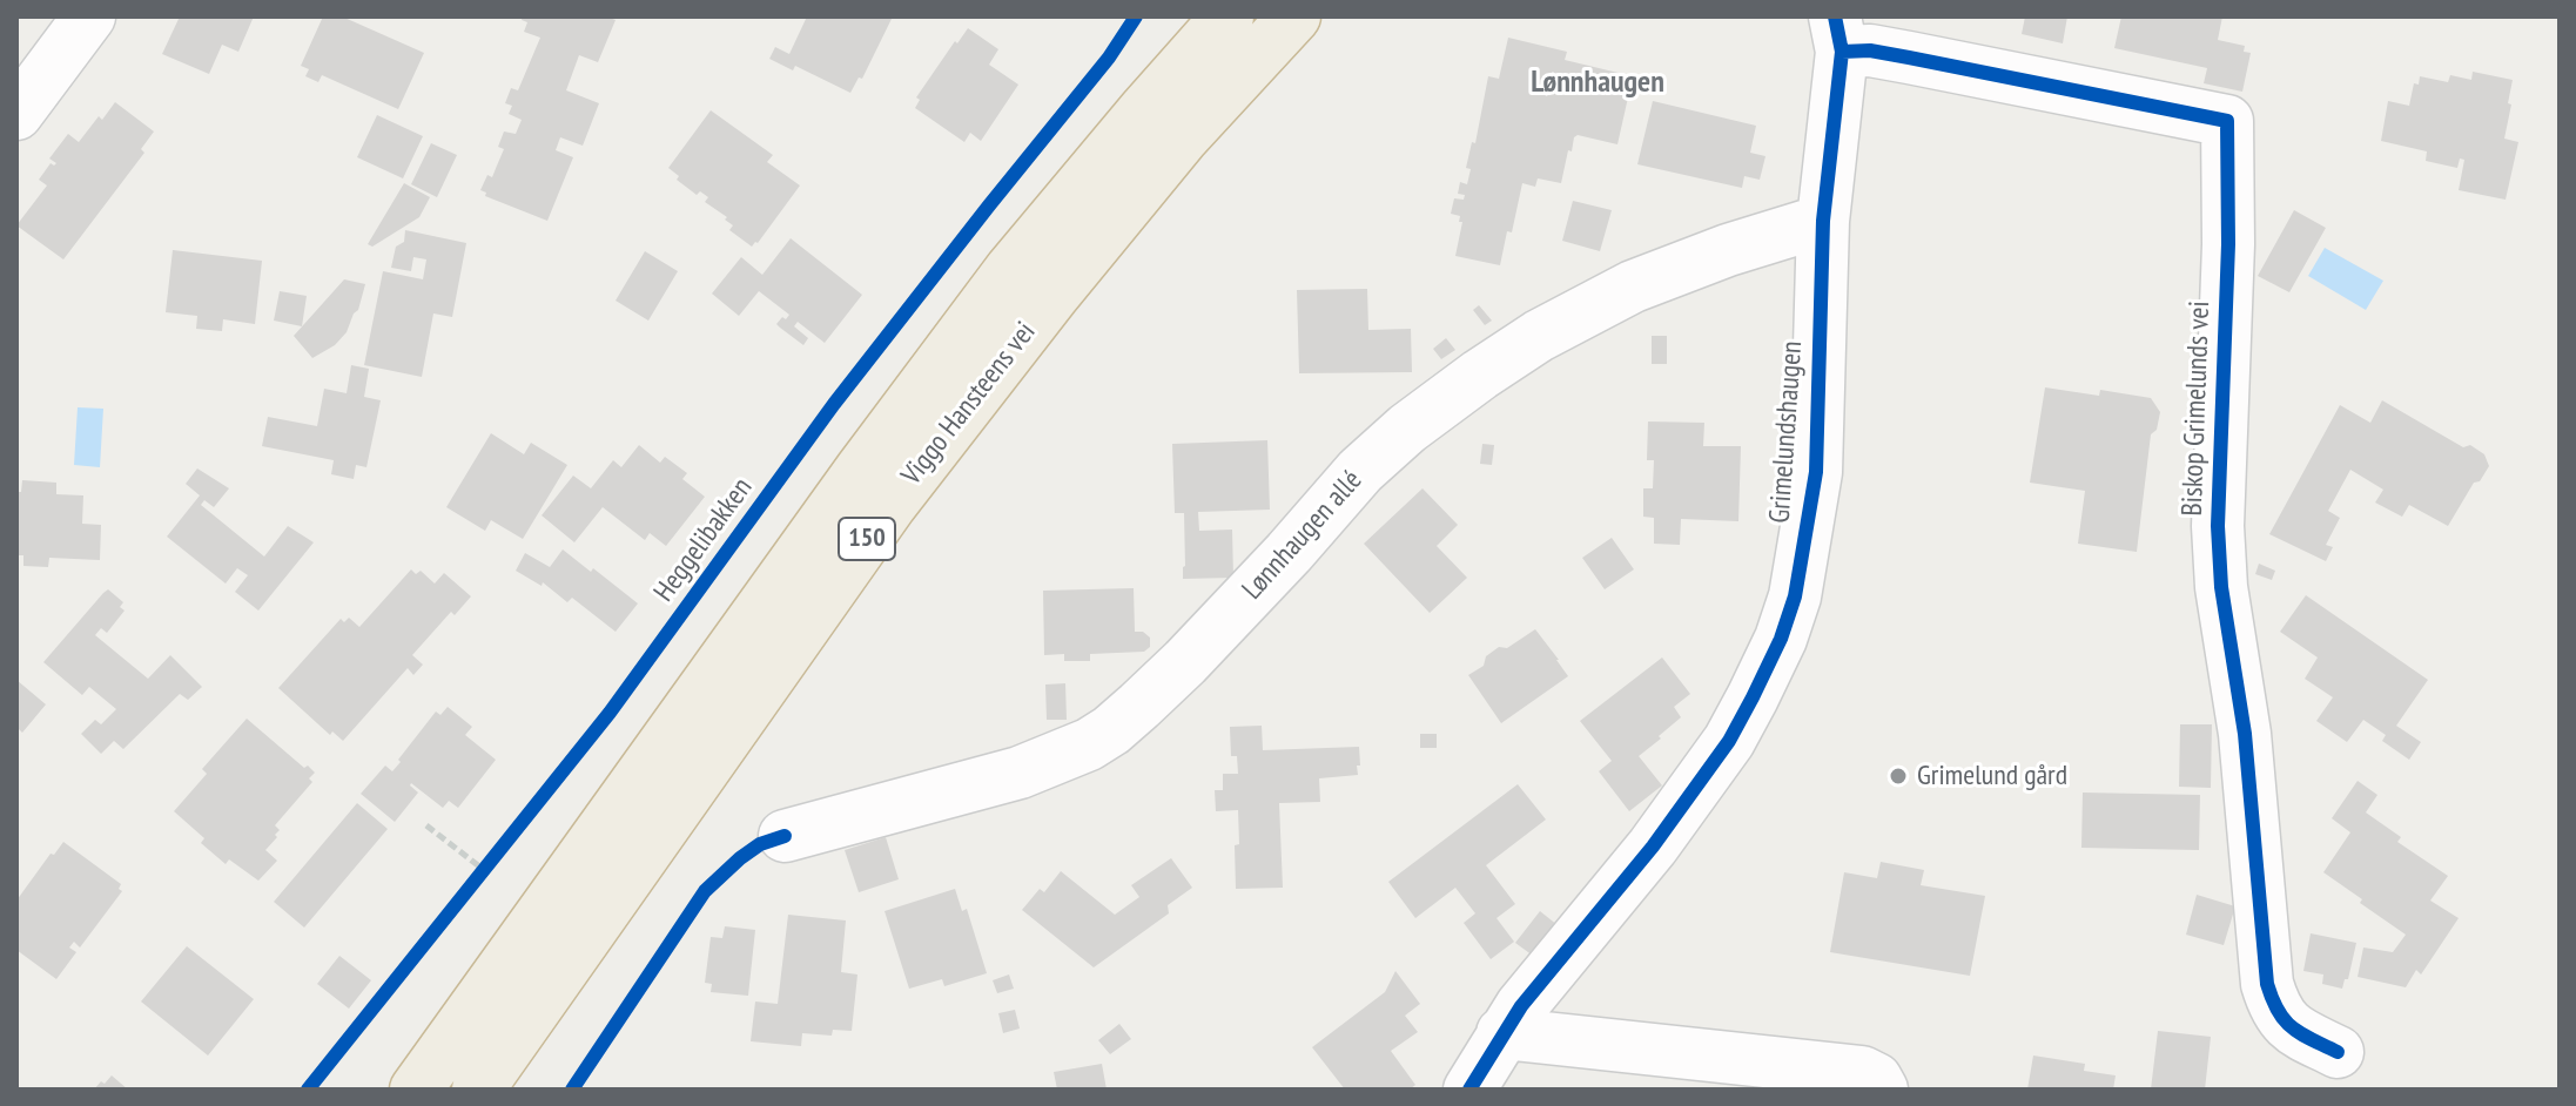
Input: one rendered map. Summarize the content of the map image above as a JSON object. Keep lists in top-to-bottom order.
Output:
{
  "streets": {
    "highway": ["Viggo Hansteens vei", "150"],
    "street": ["Biskop Grimelunds vei", "Grimelundshaugen", "Lønnhaugen allé"],
    "cycle path": ["Heggelibakken"]
  },
  "crossings": [
    ["Biskop Grimelunds vei", "Grimelundshaugen"],
    ["Grimelundshaugen", "Lønnhaugen allé"]
  ],
  "districts": ["Lønnhaugen"],
  "places": ["Grimelund gård"]
}
